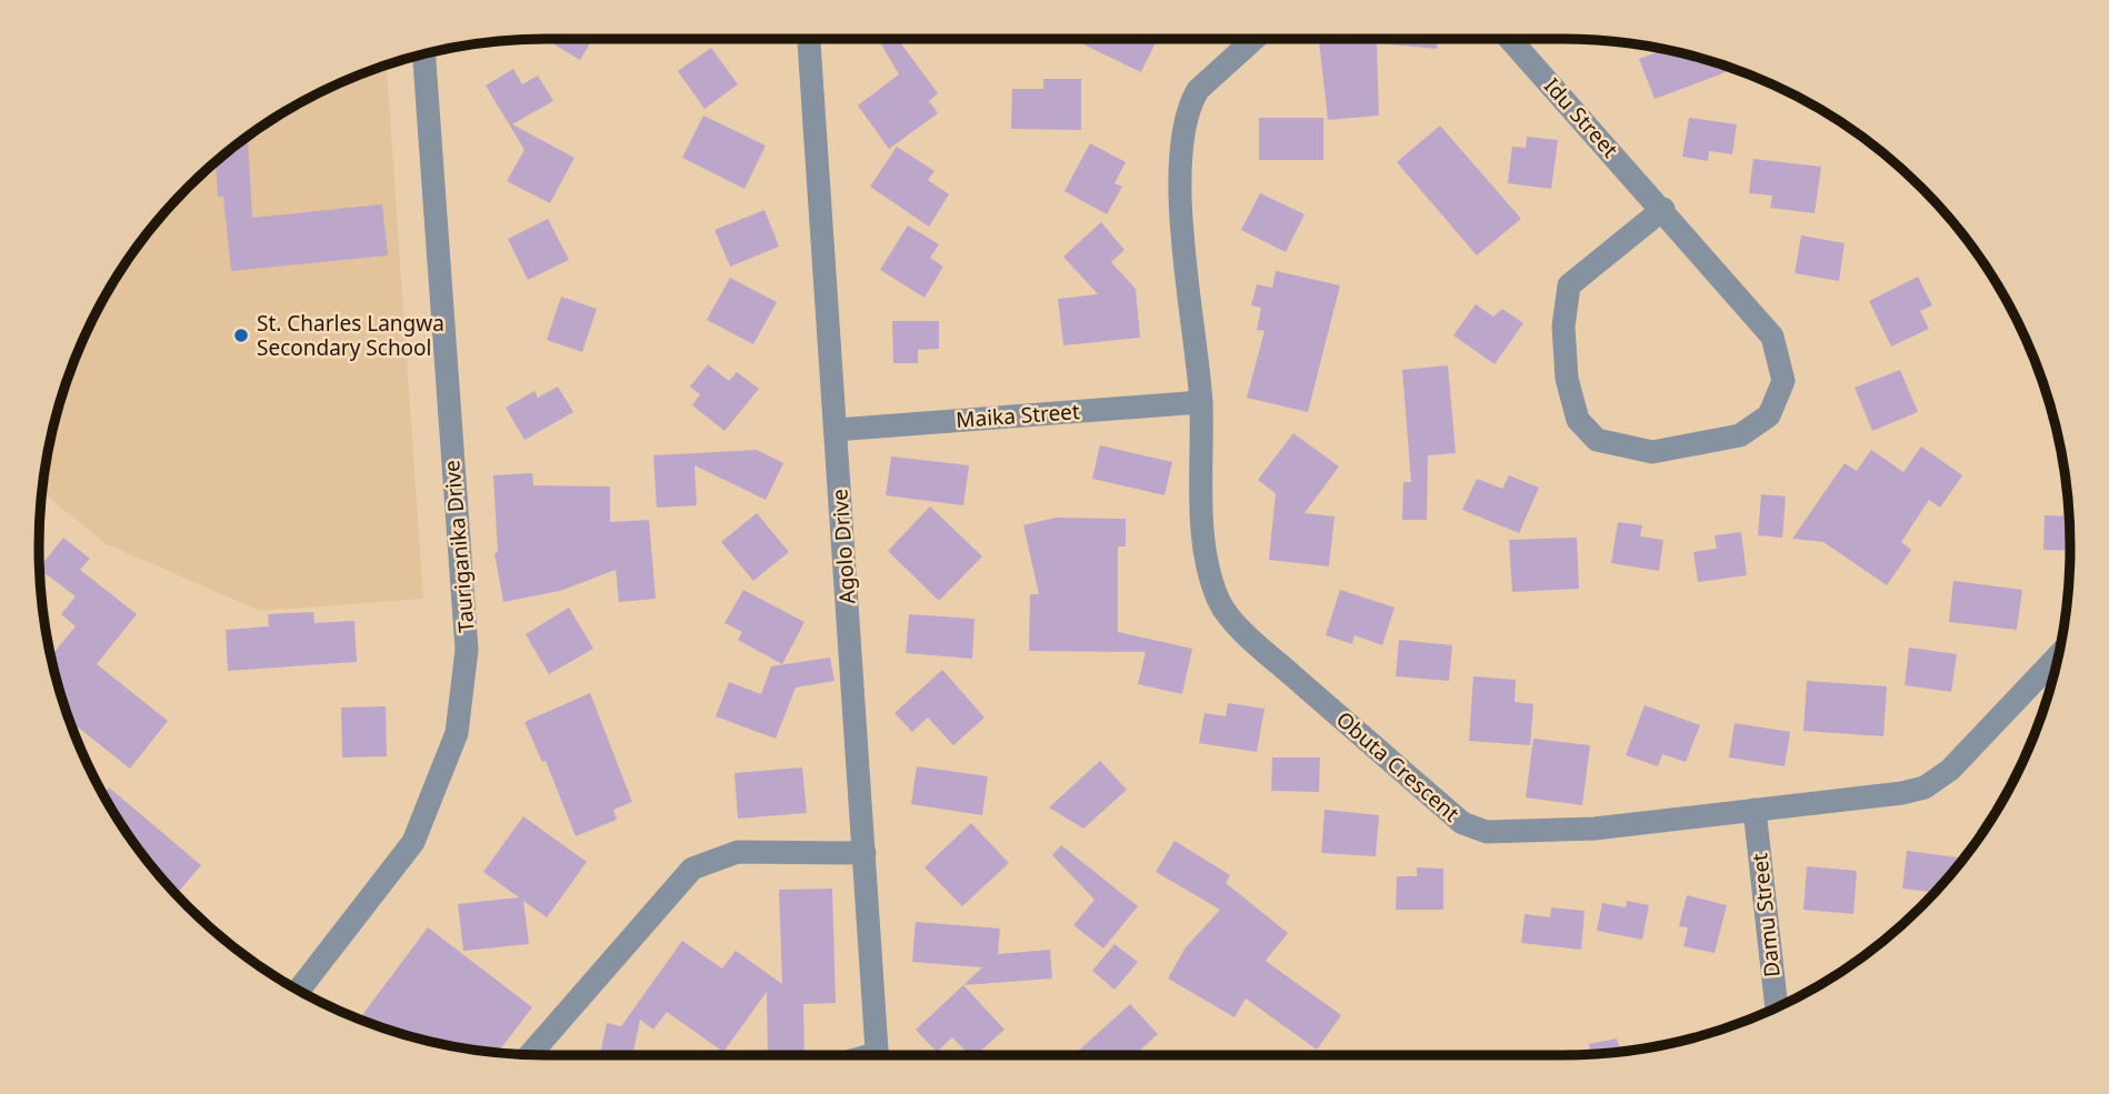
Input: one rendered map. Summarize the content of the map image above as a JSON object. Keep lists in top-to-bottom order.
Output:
{
  "streets": {
    "street": [
      "Idu Street",
      "Maika Street",
      "Tauriganika Drive",
      "Agolo Drive",
      "Obuta Crescent",
      "Damu Street"
    ]
  },
  "crossings": [
    ["Maika Street", "Agolo Drive"],
    ["Maika Street", "Obuta Crescent"],
    ["Obuta Crescent", "Damu Street"]
  ],
  "places": ["St. Charles Langwa Secondary School"]
}
